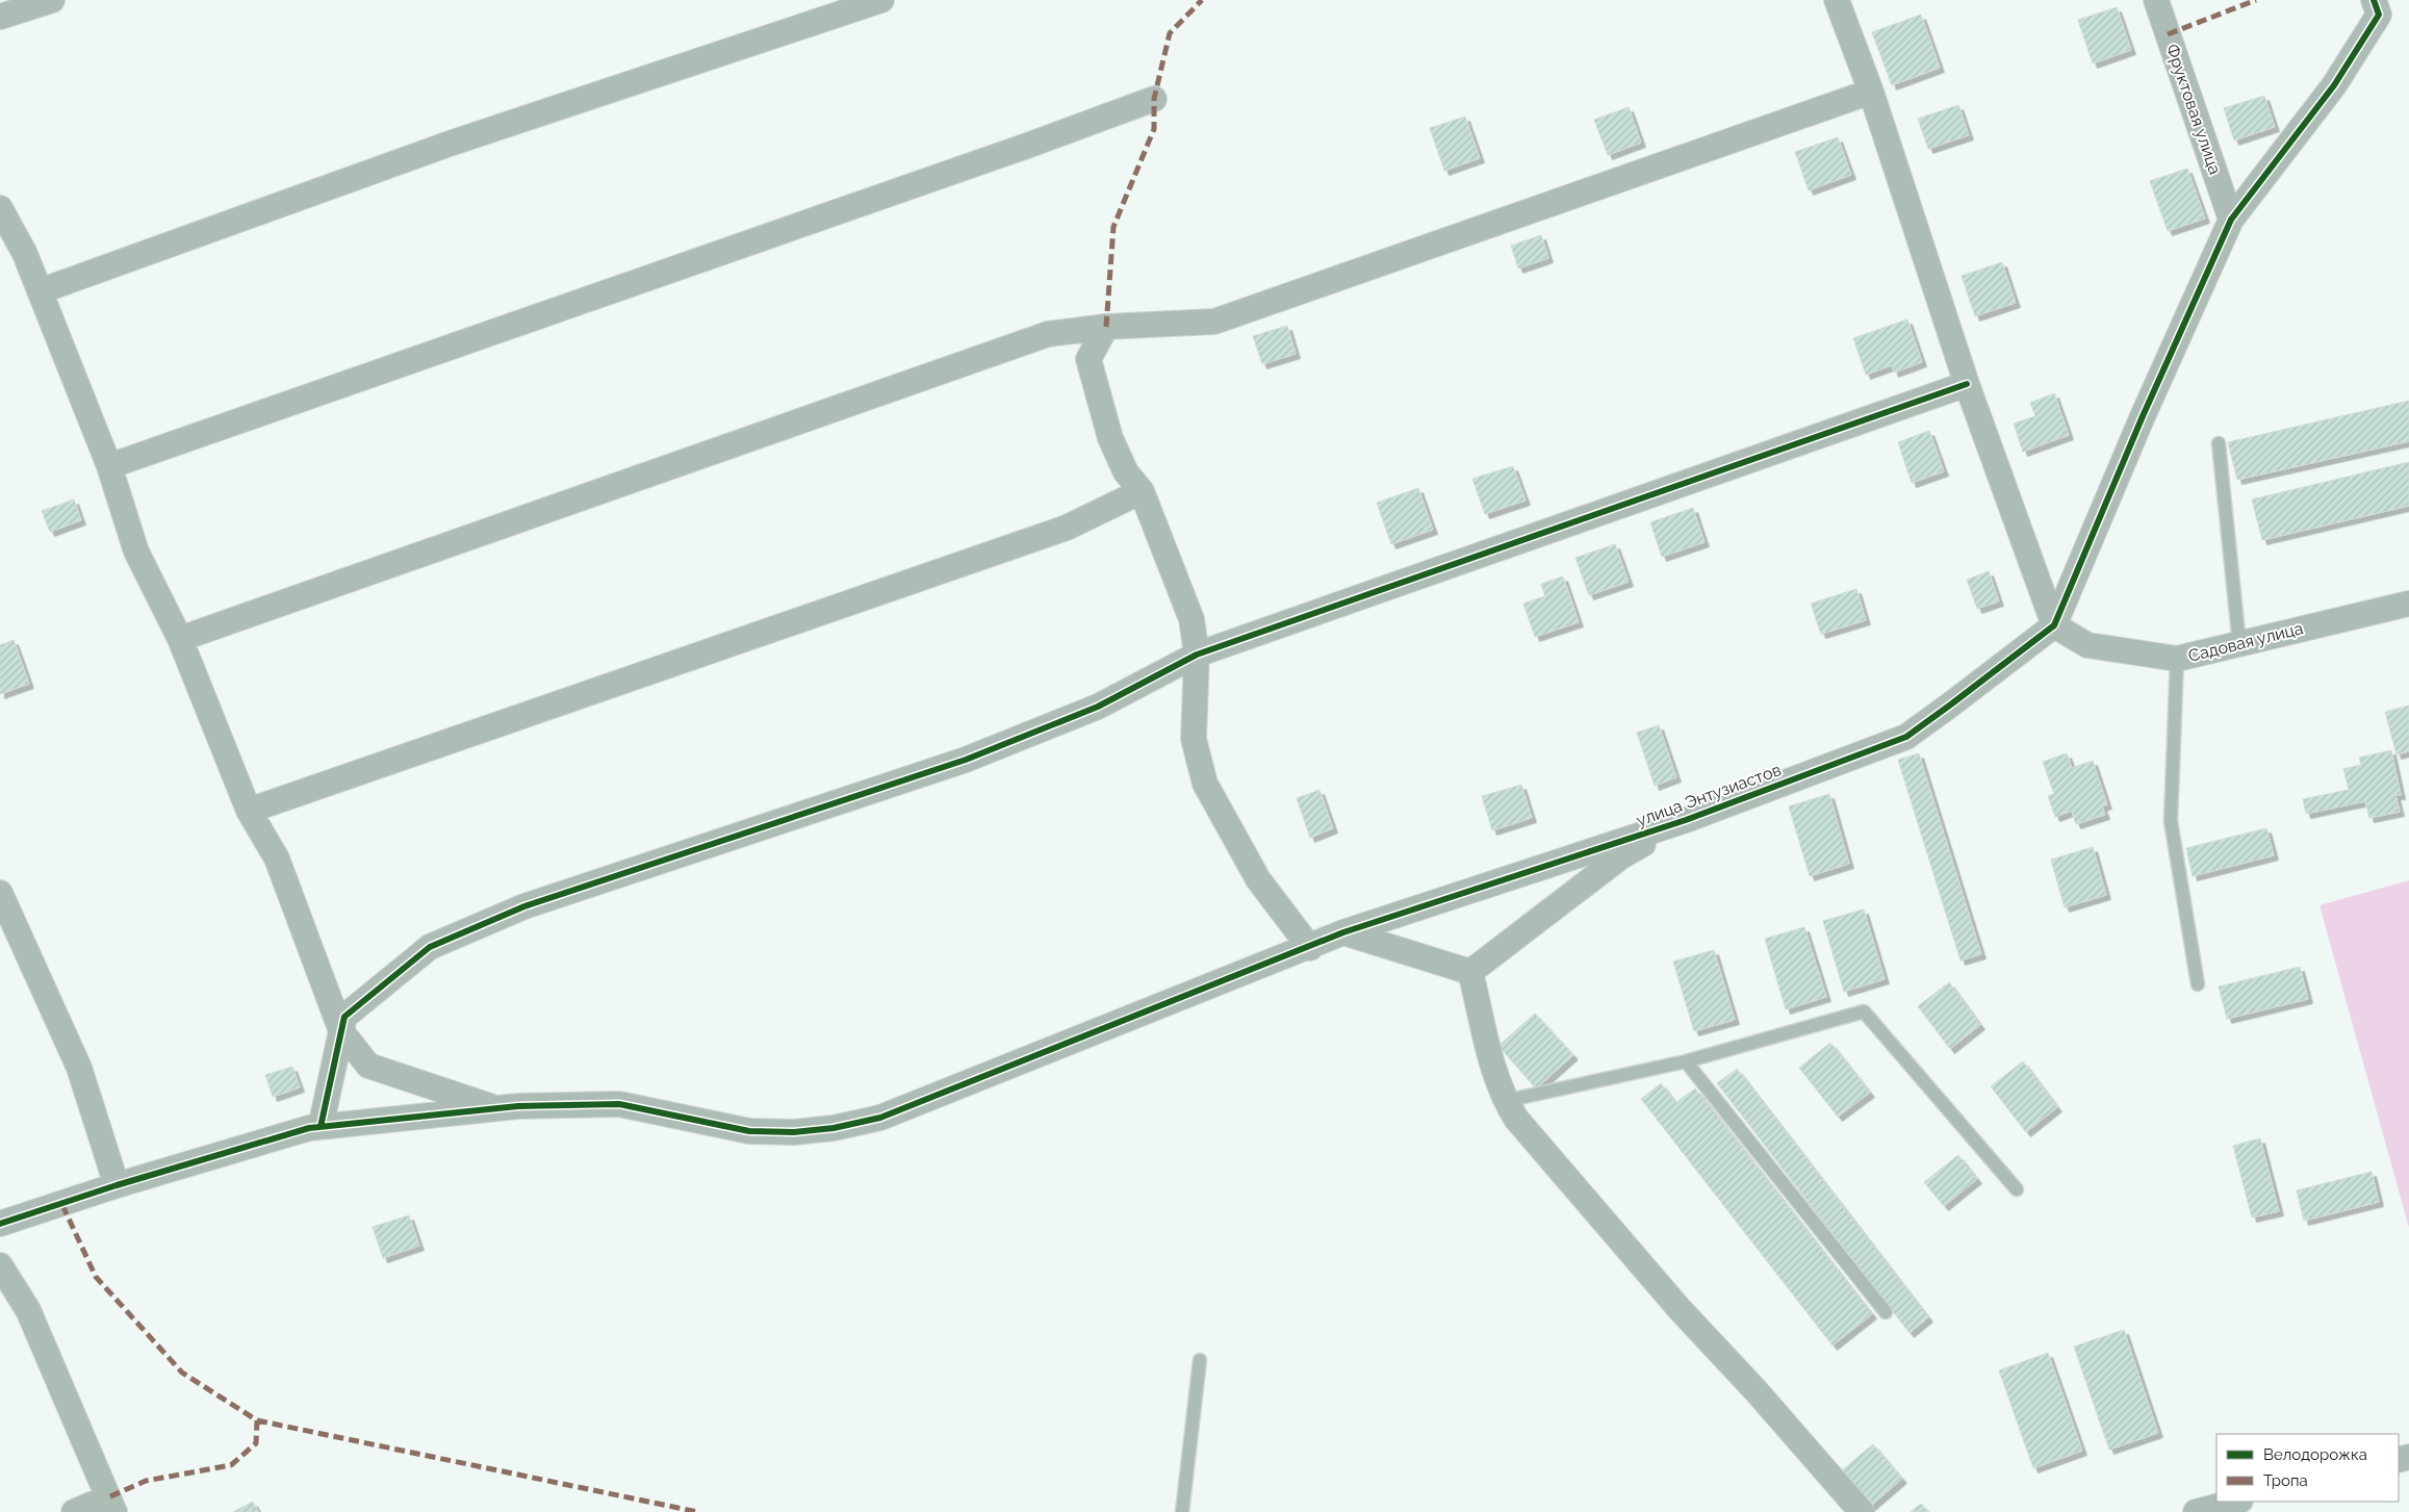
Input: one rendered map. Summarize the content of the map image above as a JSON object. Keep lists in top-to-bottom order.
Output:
{
  "streets": {
    "street": ["Фруктовая улица", "Садовая улица", "улица Энтузиастов"]
  },
  "crossings": [
    ["Садовая улица", "улица Энтузиастов"]
  ],
  "legend": ["Велодорожка", "Тропа"]
}
